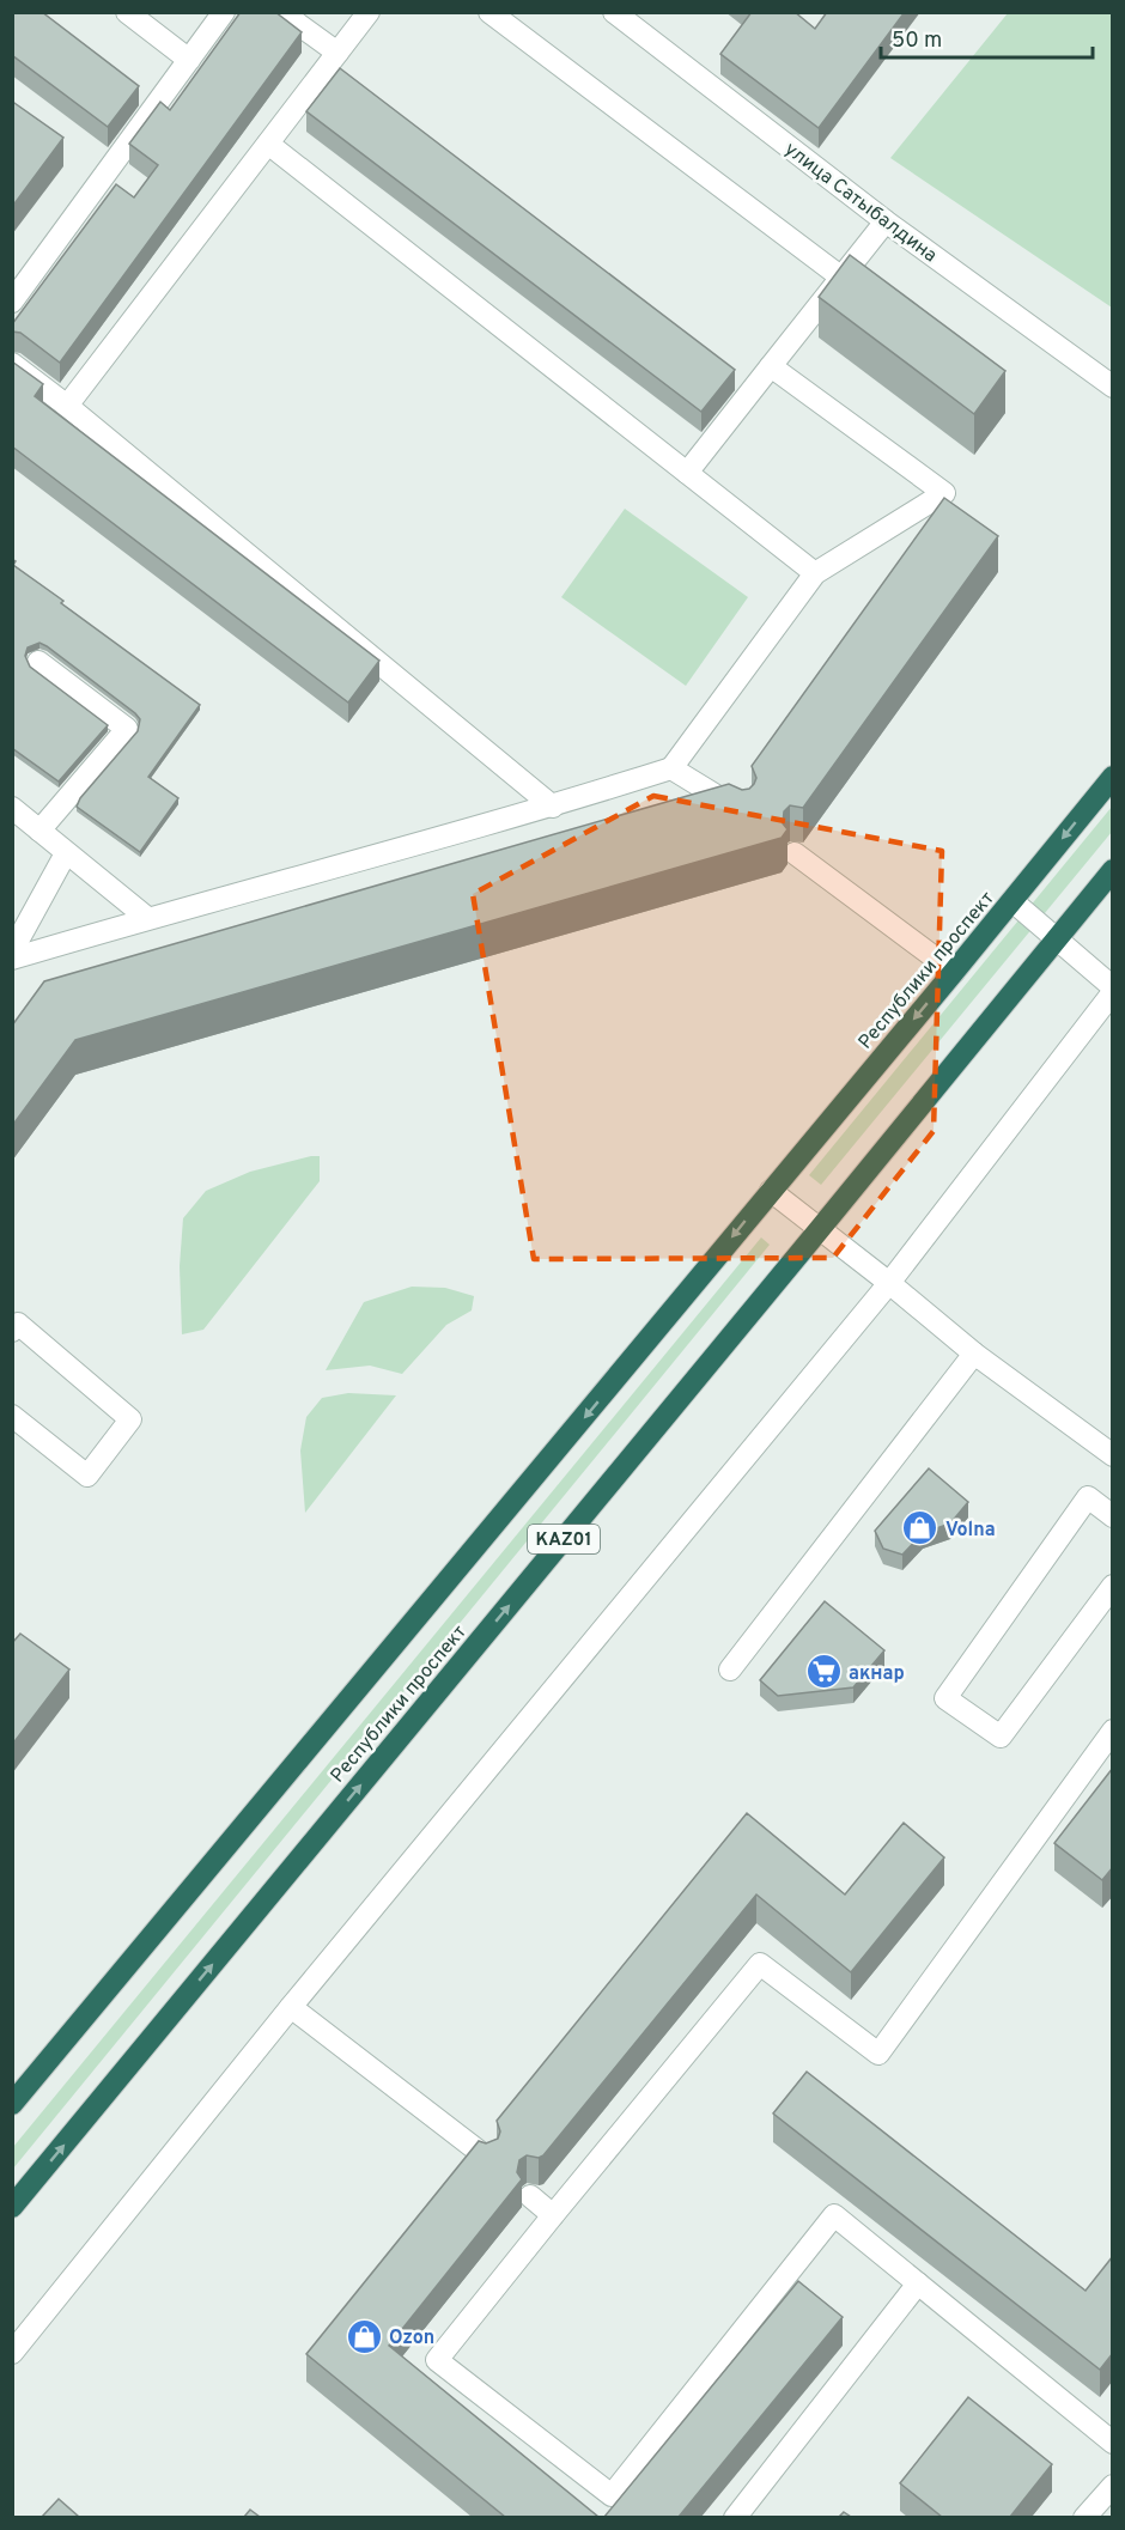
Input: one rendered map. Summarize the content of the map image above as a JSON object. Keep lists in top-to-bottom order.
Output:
{
  "streets": {
    "highway": ["Республики проспект", "KАZ01"],
    "street": ["улица Сатыбалдина"]
  },
  "places": {
    "shop": ["Volna", "Ozon"],
    "supermarket": ["акнар"]
  },
  "scale_bar": "50 m"
}
